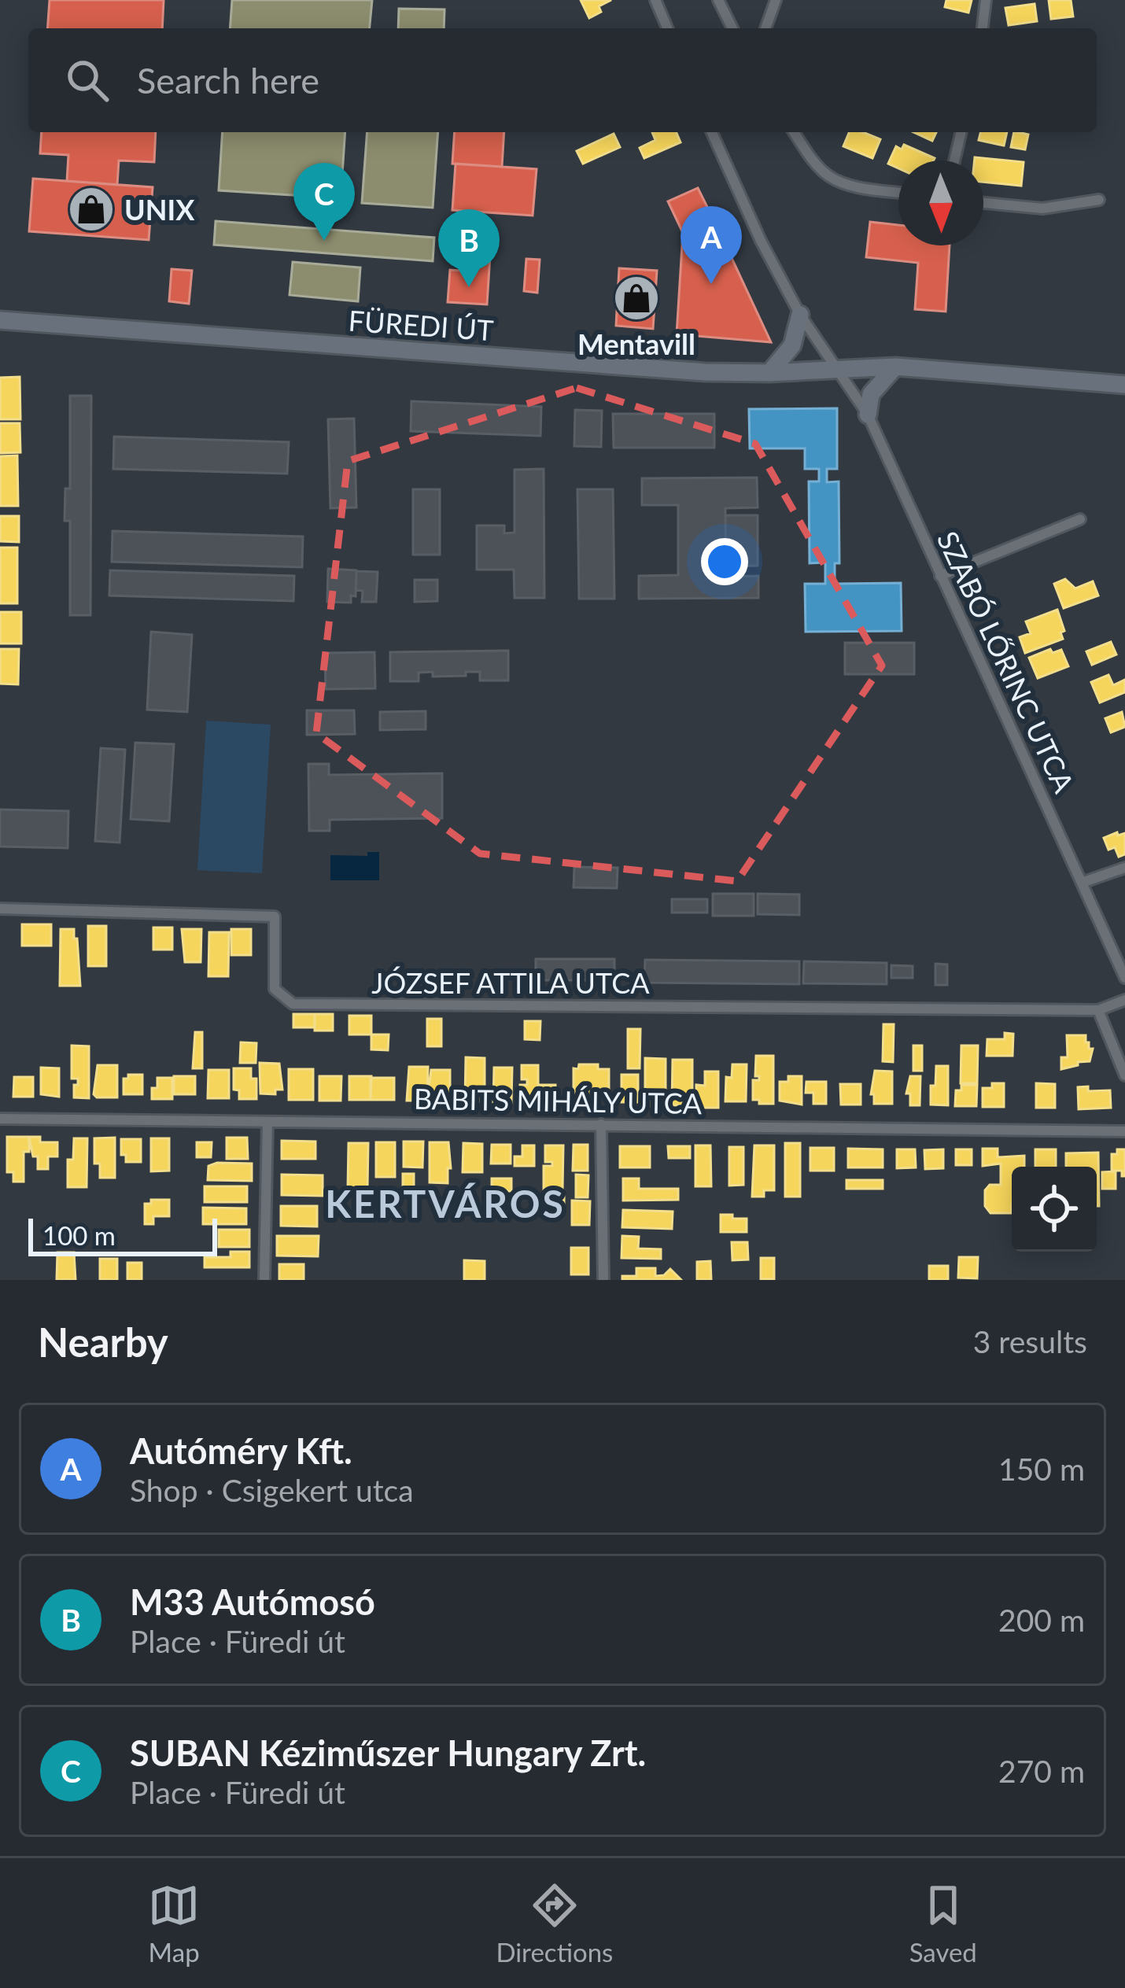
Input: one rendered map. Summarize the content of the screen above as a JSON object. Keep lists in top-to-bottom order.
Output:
{
  "streets": {
    "main road": ["FÜREDI ÚT"],
    "street": ["SZABÓ LŐRINC UTCA", "JÓZSEF ATTILA UTCA", "BABITS MIHÁLY UTCA"]
  },
  "crossings": [
    ["FÜREDI ÚT", "SZABÓ LŐRINC UTCA"]
  ],
  "districts": ["KERTVÁROS"],
  "places": {
    "shop": ["UNIX", "Mentavill"]
  },
  "scale_bar": "100 m",
  "north": "bottom",
  "page": {
    "search": "Search here",
    "pins": ["C", "A", "B"],
    "scale": "100 m",
    "heading": ["Nearby", "3 results"],
    "list": [
      {
        "mark": "A",
        "name": "Autóméry Kft.",
        "note": "Shop · Csigekert utca",
        "value": "150 m"
      },
      {
        "mark": "B",
        "name": "M33 Autómosó",
        "note": "Place · Füredi út",
        "value": "200 m"
      },
      {
        "mark": "C",
        "name": "SUBAN Kéziműszer Hungary Zrt.",
        "note": "Place · Füredi út",
        "value": "270 m"
      }
    ],
    "nav": ["Map", "Directions", "Saved"]
  }
}
